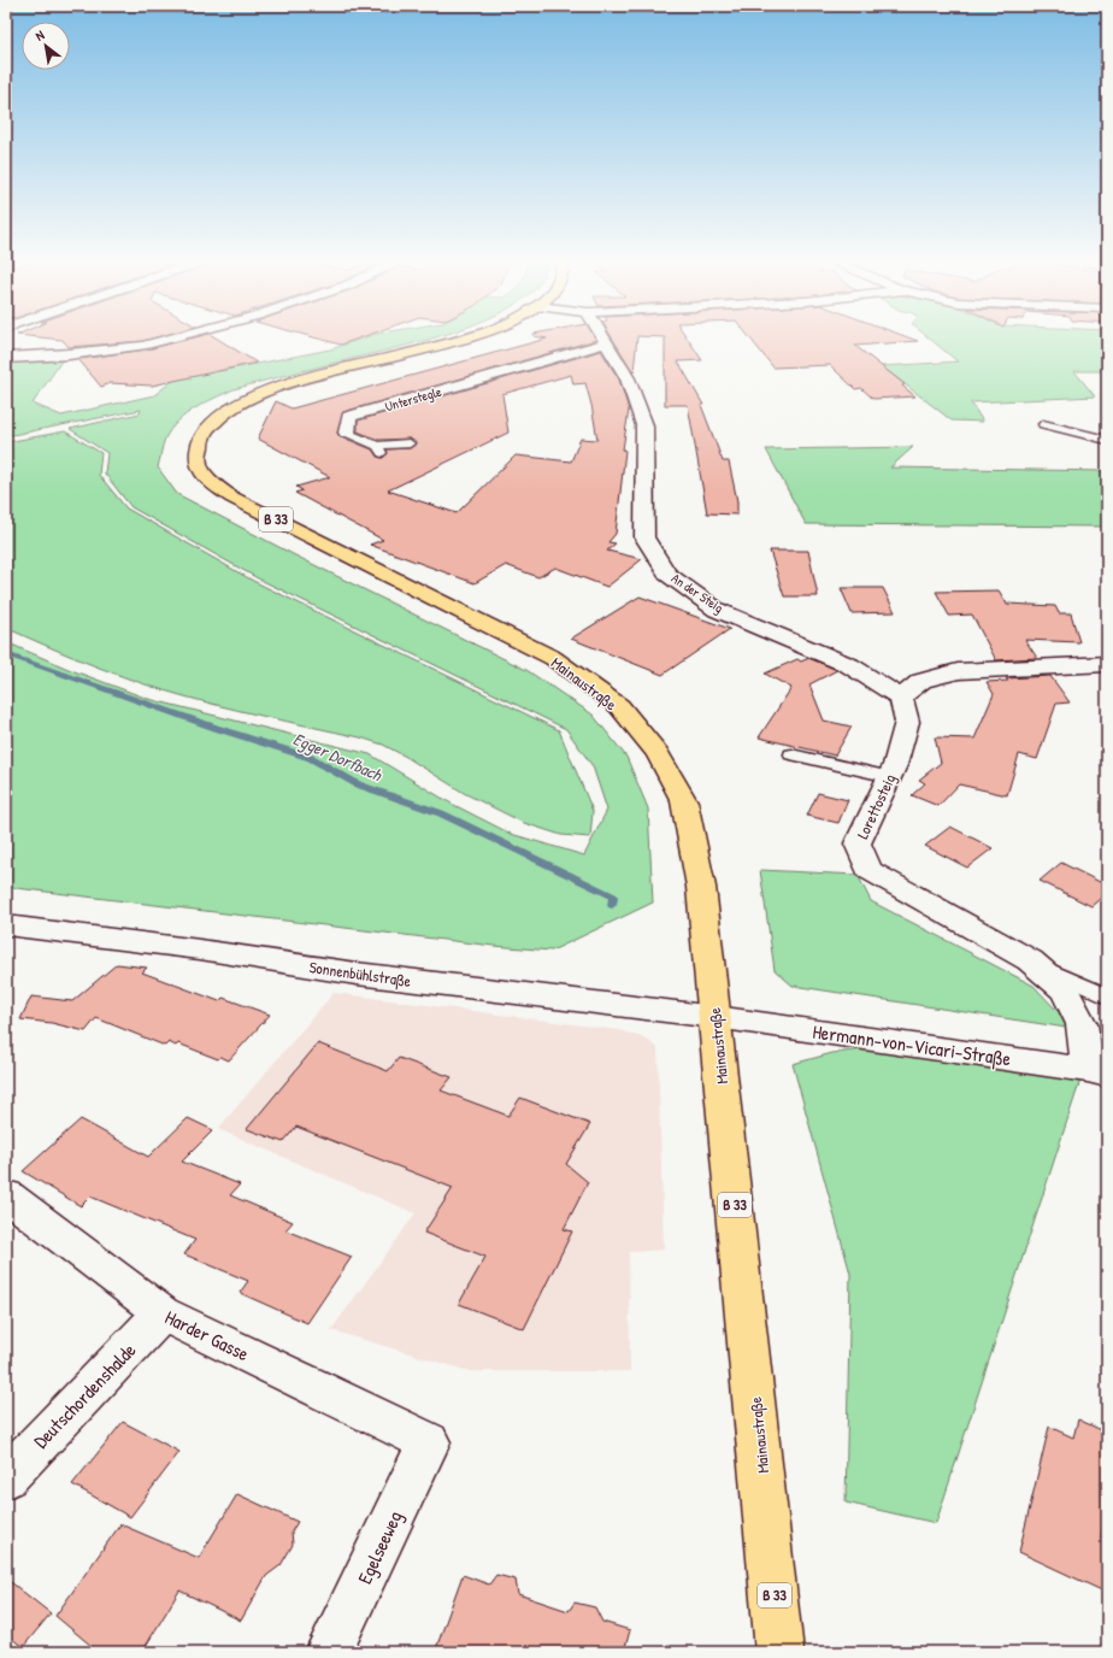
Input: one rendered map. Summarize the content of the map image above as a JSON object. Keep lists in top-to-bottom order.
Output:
{
  "streets": {
    "main road": ["B 33", "Mainaustraße"],
    "street": [
      "Unterstegle",
      "An der Steig",
      "Lorettosteig",
      "Sonnenbühlstraße",
      "Hermann-von-Vicari-Straße",
      "Harder Gasse",
      "Deutschordenshalde",
      "Egelseeweg"
    ]
  },
  "crossings": [
    ["Unterstegle", "An der Steig"],
    ["An der Steig", "Lorettosteig"],
    ["Mainaustraße", "Sonnenbühlstraße"],
    ["Mainaustraße", "Hermann-von-Vicari-Straße"],
    ["Lorettosteig", "Hermann-von-Vicari-Straße"],
    ["Sonnenbühlstraße", "Hermann-von-Vicari-Straße"],
    ["Harder Gasse", "Deutschordenshalde"],
    ["Harder Gasse", "Egelseeweg"]
  ],
  "water": ["Egger Dorfbach"],
  "north": "top left"
}
